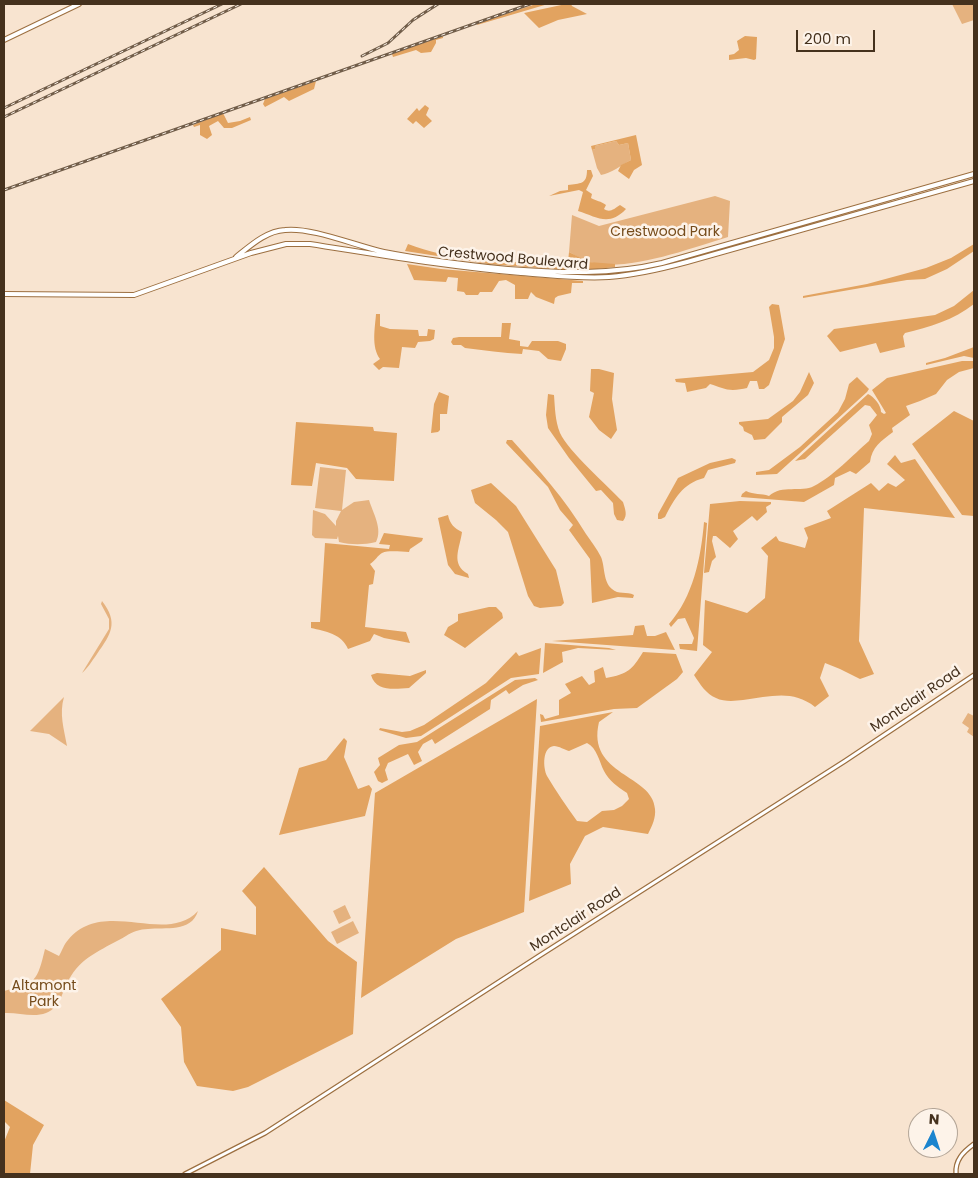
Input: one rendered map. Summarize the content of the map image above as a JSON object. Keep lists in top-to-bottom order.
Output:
{
  "streets": {
    "main road": ["Crestwood Boulevard", "Montclair Road"]
  },
  "parks": ["Crestwood Park", "Altamont Park"],
  "scale_bar": "200 m",
  "north": "top"
}
